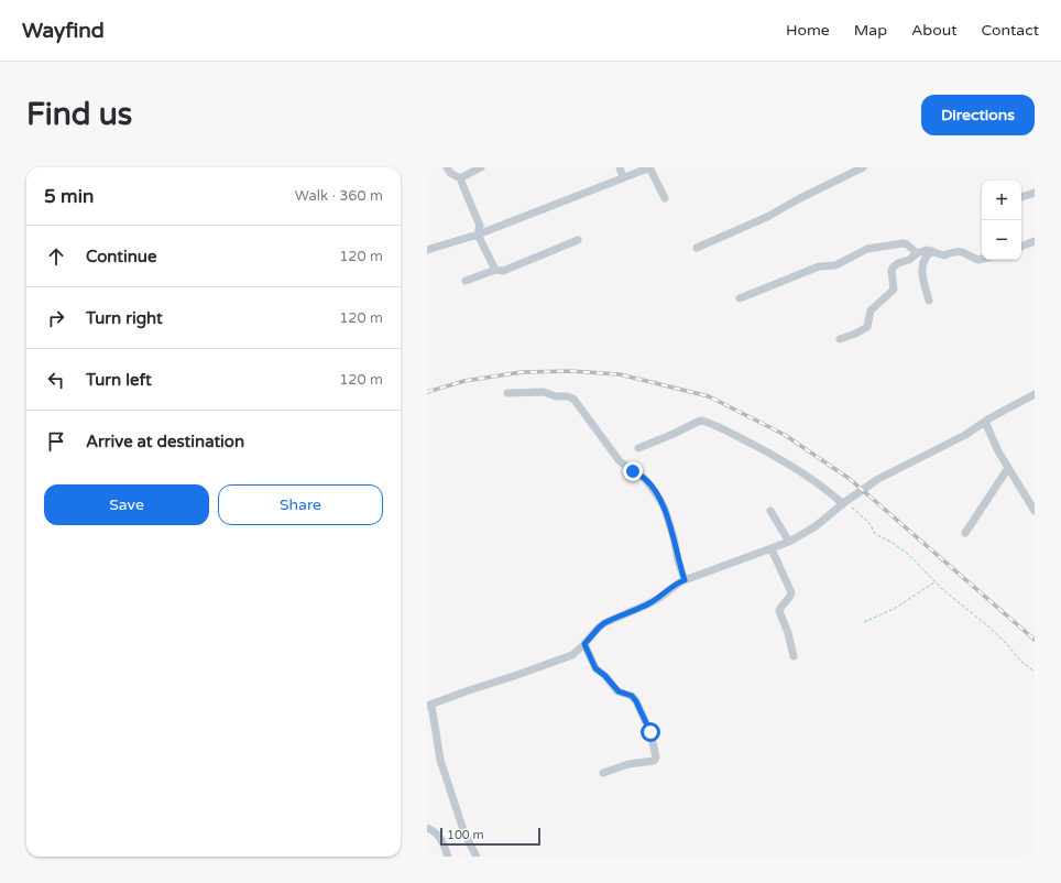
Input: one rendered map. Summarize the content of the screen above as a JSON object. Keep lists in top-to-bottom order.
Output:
{
  "scale_bar": "100 m",
  "page": {
    "header": "Wayfind",
    "nav": [
      "Home",
      "Map",
      "About",
      "Contact"
    ],
    "buttons": [
      "Directions",
      ["Save", "Share"]
    ],
    "title": "Find us",
    "heading": ["5 min", "Walk · 360 m"],
    "map_buttons": ["+", "−"],
    "list": [
      ["Continue", "120 m"],
      ["Turn right", "120 m"],
      ["Turn left", "120 m"],
      "Arrive at destination"
    ],
    "scale": "100 m"
  }
}
